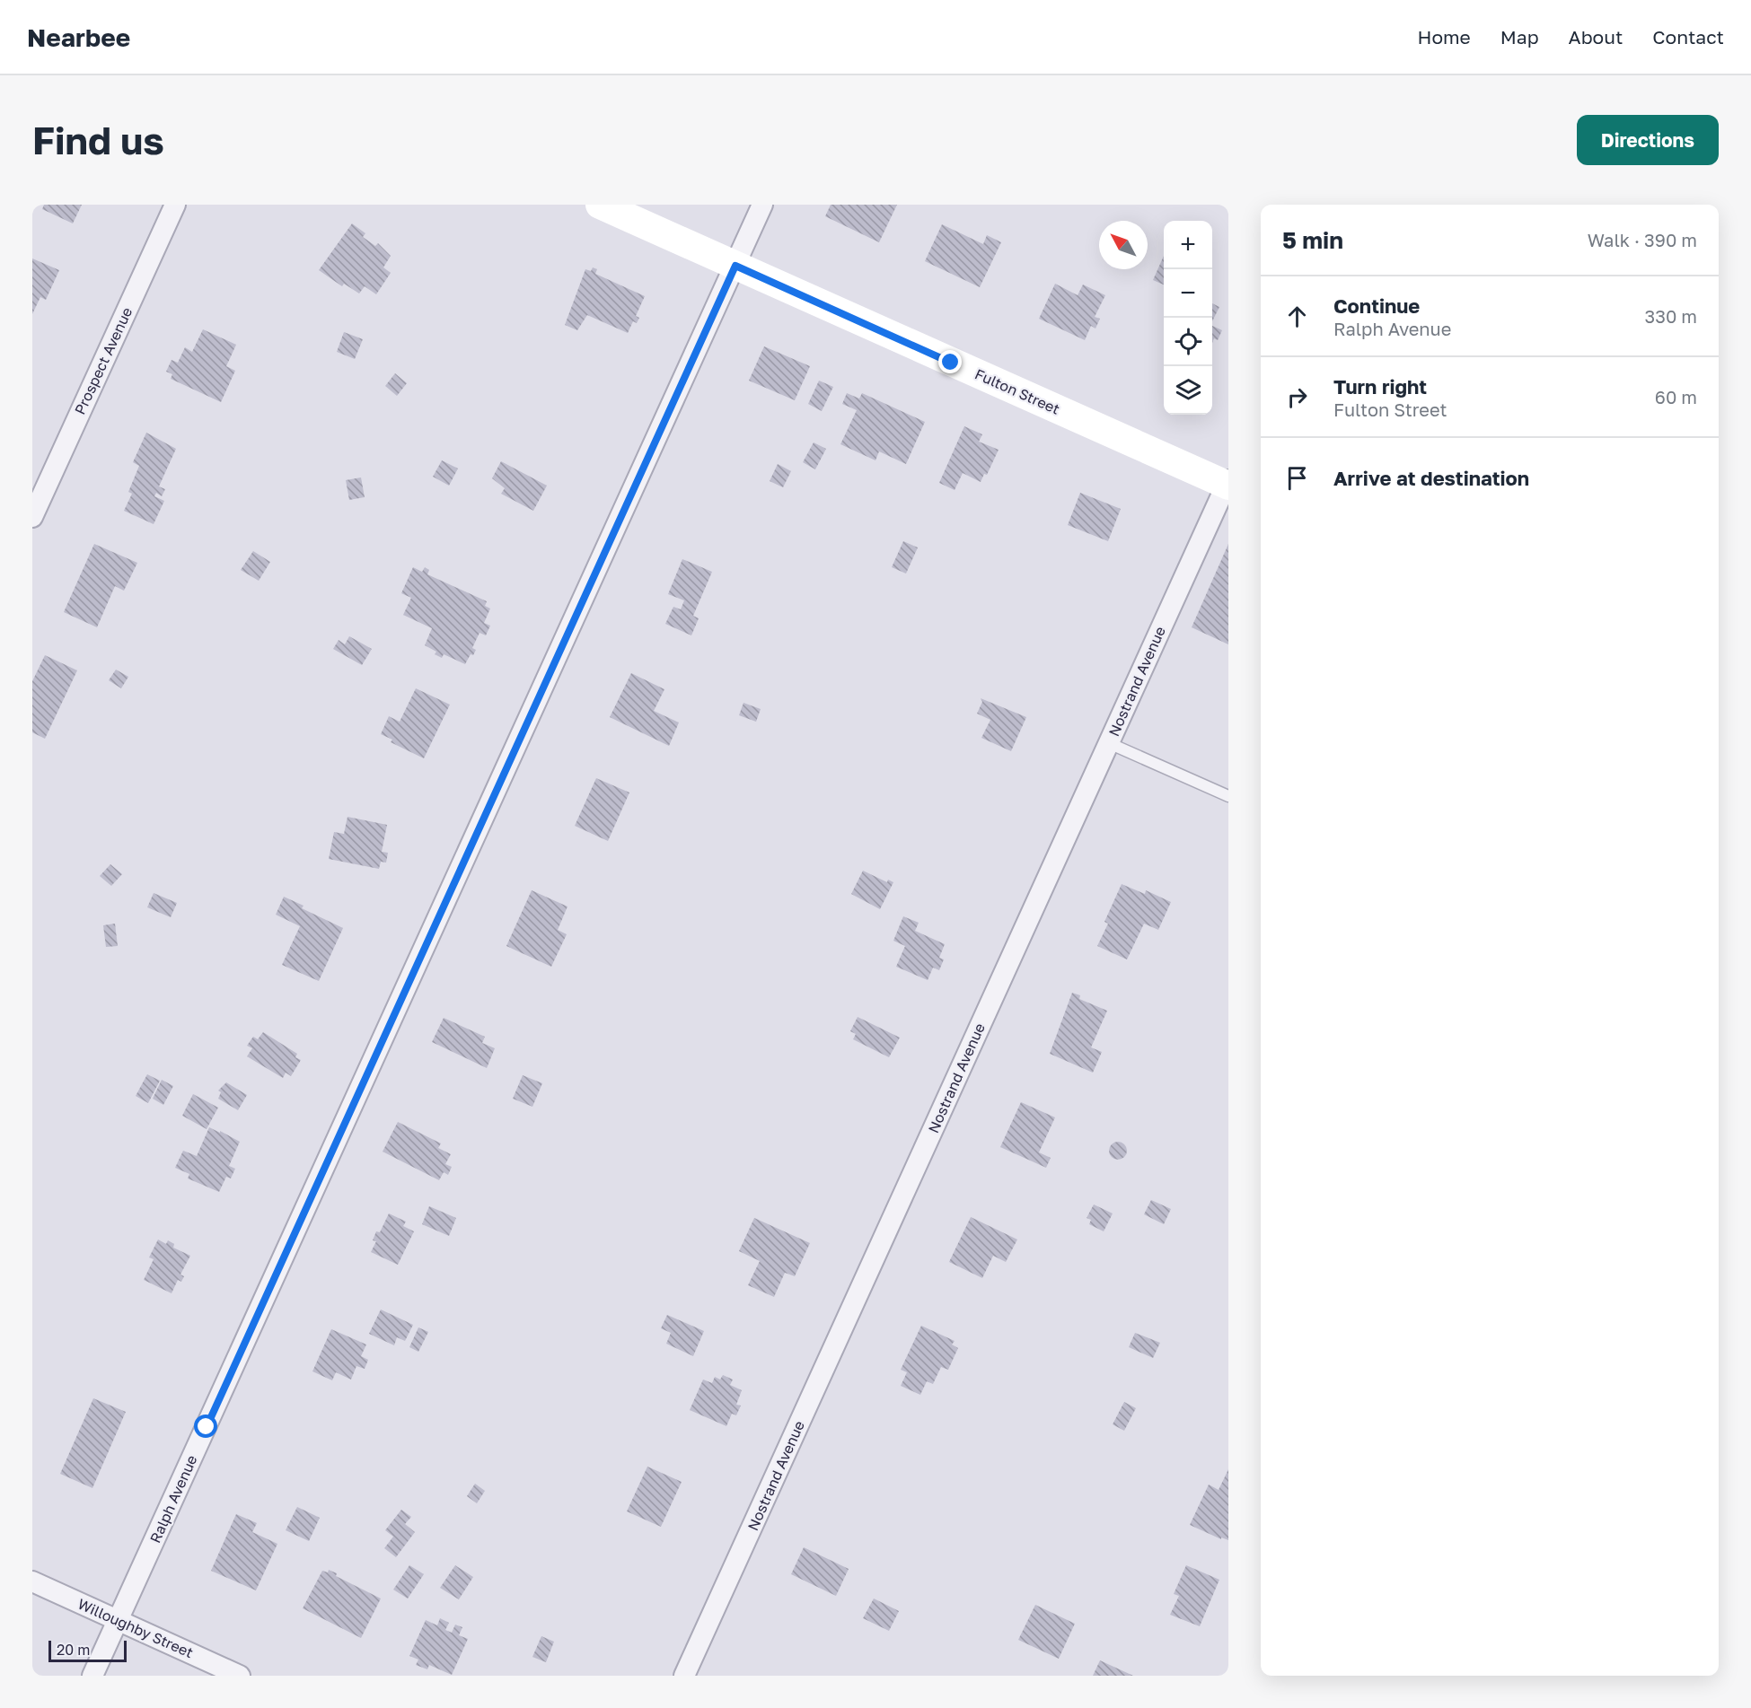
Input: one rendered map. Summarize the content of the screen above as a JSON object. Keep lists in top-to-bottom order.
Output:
{
  "streets": {
    "street": [
      "Prospect Avenue",
      "Fulton Street",
      "Nostrand Avenue",
      "Ralph Avenue",
      "Willoughby Street"
    ]
  },
  "crossings": [
    ["Fulton Street", "Nostrand Avenue"],
    ["Fulton Street", "Ralph Avenue"],
    ["Ralph Avenue", "Willoughby Street"]
  ],
  "scale_bar": "20 m",
  "north": "top left",
  "page": {
    "header": "Nearbee",
    "nav": [
      "Home",
      "Map",
      "About",
      "Contact"
    ],
    "buttons": "Directions",
    "title": "Find us",
    "heading": ["5 min", "Walk · 390 m"],
    "map_buttons": ["+", "−"],
    "list": [
      ["Continue", "Ralph Avenue", "330 m"],
      ["Turn right", "Fulton Street", "60 m"],
      "Arrive at destination"
    ],
    "scale": "20 m"
  }
}
